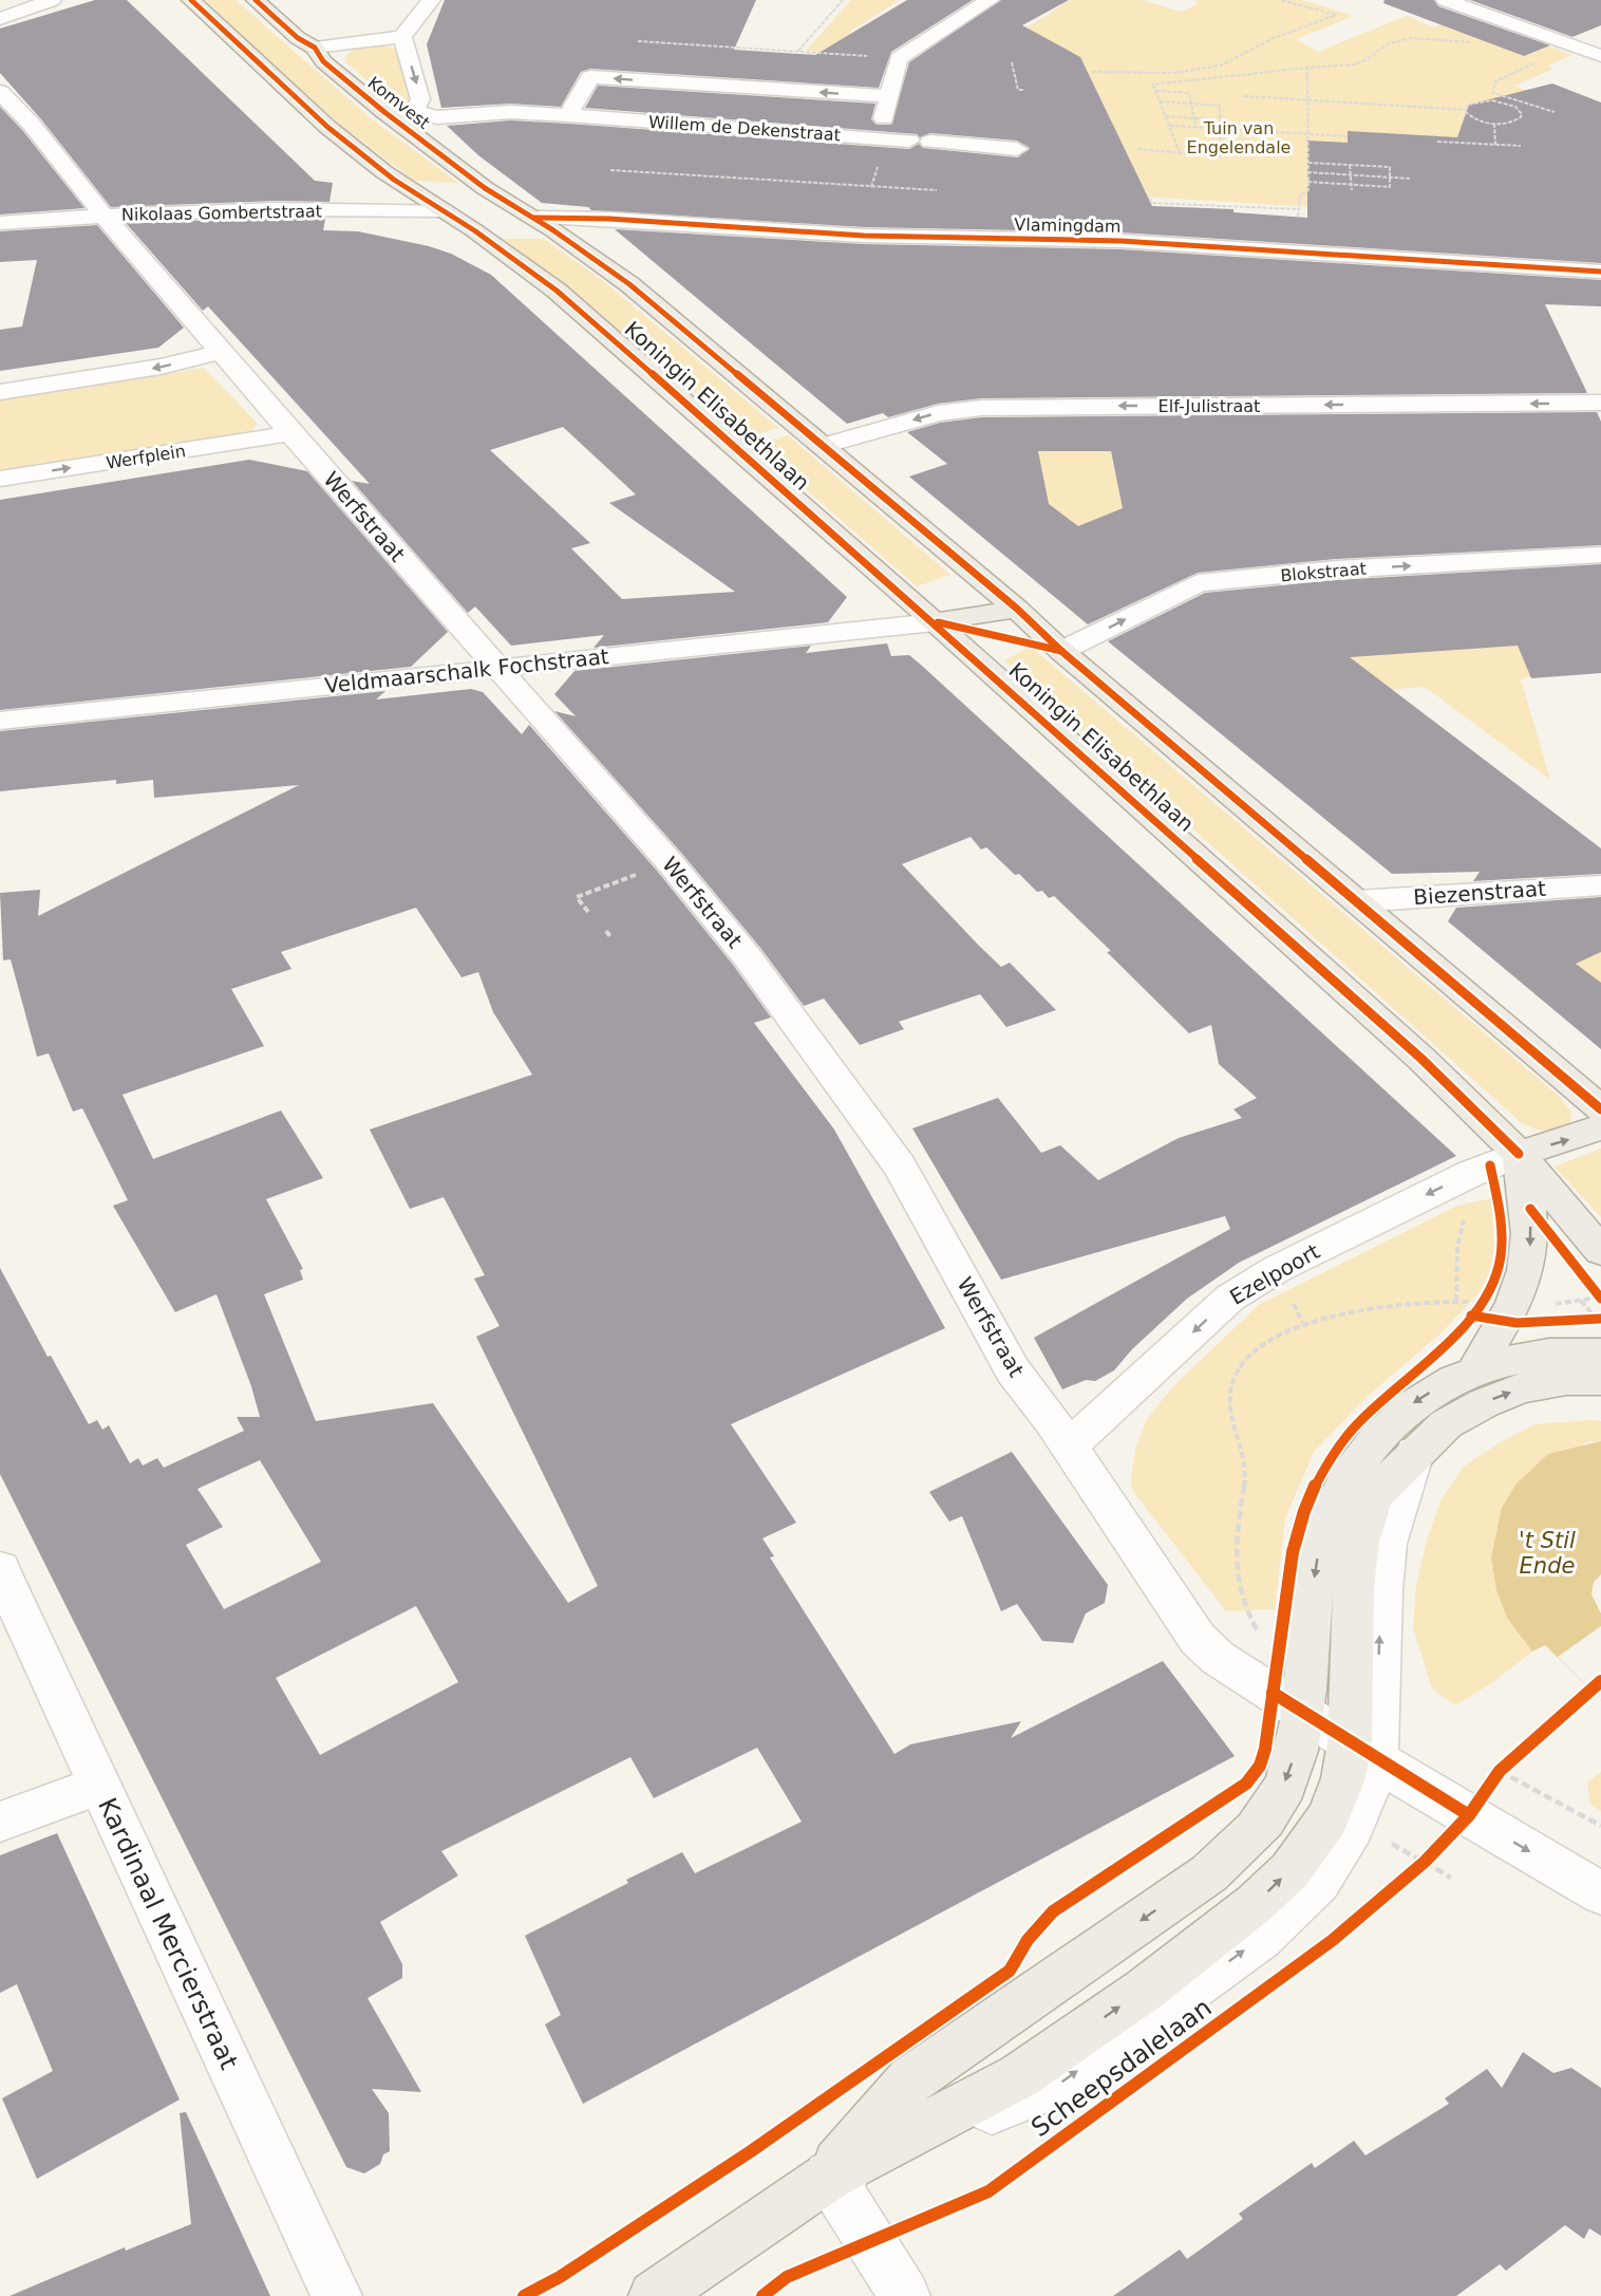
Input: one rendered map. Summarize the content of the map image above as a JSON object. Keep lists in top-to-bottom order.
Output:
{
  "streets": {
    "main road": ["Komvest", "Koningin Elisabethlaan"],
    "street": [
      "Willem de Dekenstraat",
      "Nikolaas Gombertstraat",
      "Vlamingdam",
      "Elf-Julistraat",
      "Werfplein",
      "Werfstraat",
      "Blokstraat",
      "Veldmaarschalk Fochstraat",
      "Biezenstraat",
      "Ezelpoort",
      "Kardinaal Mercierstraat"
    ],
    "cycle path": ["Scheepsdalelaan"]
  },
  "crossings": [
    ["Komvest", "Willem de Dekenstraat"],
    ["Komvest", "Vlamingdam"],
    ["Komvest", "Koningin Elisabethlaan"],
    ["Nikolaas Gombertstraat", "Koningin Elisabethlaan"],
    ["Nikolaas Gombertstraat", "Werfstraat"],
    ["Vlamingdam", "Koningin Elisabethlaan"],
    ["Koningin Elisabethlaan", "Elf-Julistraat"],
    ["Koningin Elisabethlaan", "Blokstraat"],
    ["Koningin Elisabethlaan", "Veldmaarschalk Fochstraat"],
    ["Koningin Elisabethlaan", "Biezenstraat"],
    ["Koningin Elisabethlaan", "Ezelpoort"],
    ["Werfplein", "Werfstraat"],
    ["Werfstraat", "Veldmaarschalk Fochstraat"],
    ["Werfstraat", "Ezelpoort"]
  ],
  "one_way": ["Elf-Julistraat", "Blokstraat", "Ezelpoort"],
  "water": ["'t Stil Ende"],
  "parks": ["Tuin van Engelendale"]
}
